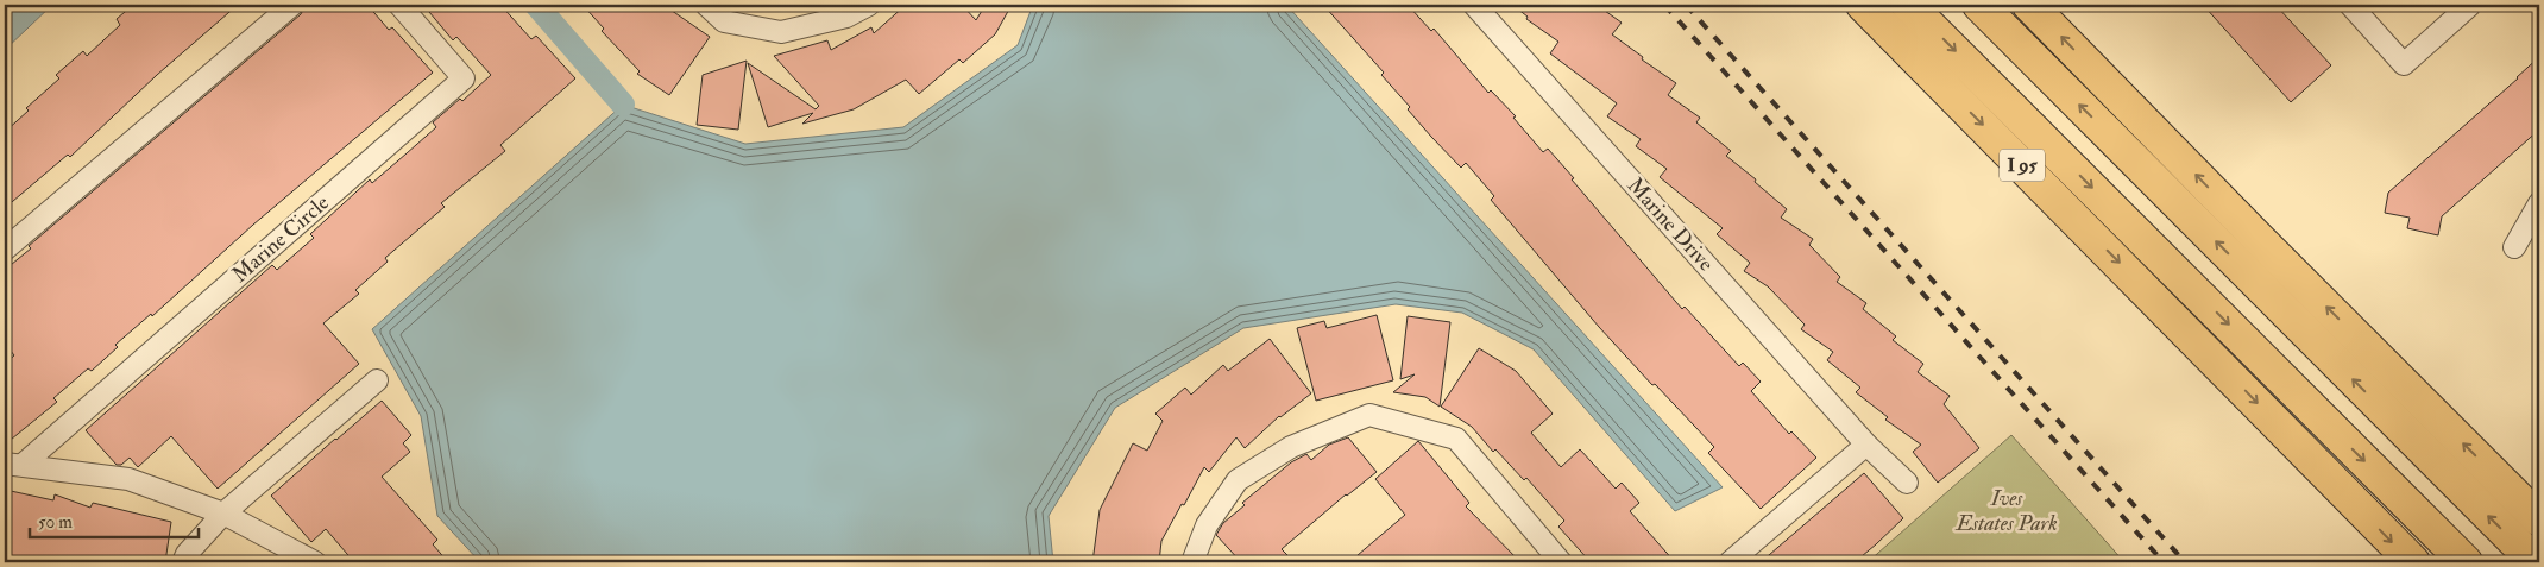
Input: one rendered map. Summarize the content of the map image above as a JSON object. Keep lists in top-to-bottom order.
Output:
{
  "streets": {
    "highway": ["I 95"],
    "street": ["Marine Drive", "Marine Circle"]
  },
  "parks": ["Ives Estates Park"],
  "scale_bar": "50 m"
}
